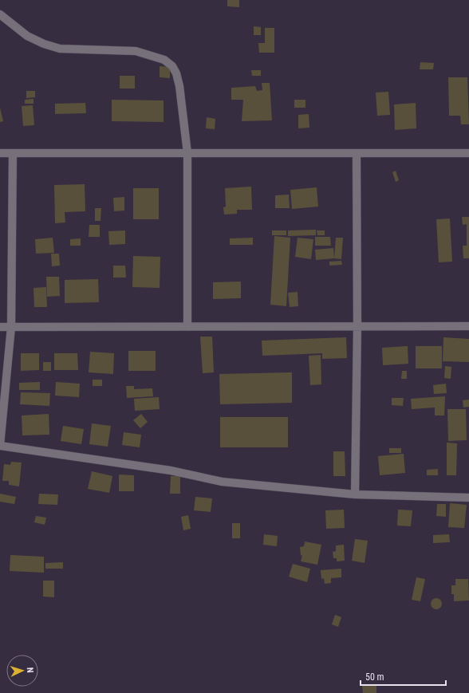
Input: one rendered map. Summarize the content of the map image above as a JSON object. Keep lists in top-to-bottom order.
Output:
{
  "scale_bar": "50 m",
  "north": "right"
}
